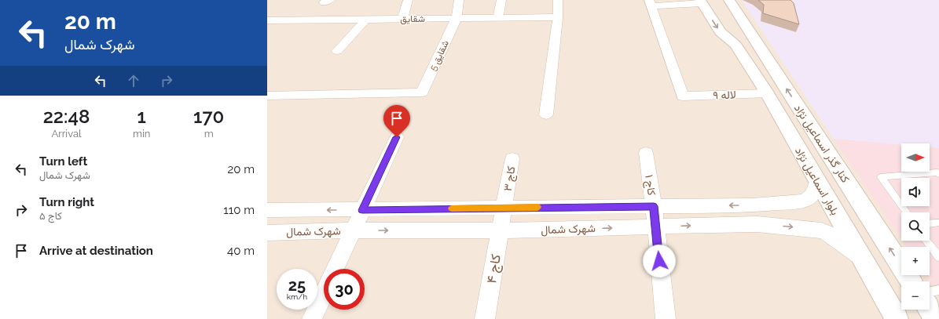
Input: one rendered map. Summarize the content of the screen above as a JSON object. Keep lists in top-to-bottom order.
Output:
{
  "streets": {
    "main road": ["کنار گذر اسماعیل نژاد", "بلوار اسماعیل نژاد"],
    "street": [
      "شقايق",
      "شقايق 5",
      "لاله ۹",
      "کاج ۳",
      "کاج ۱",
      "شهرک شمال",
      "کاج ۴"
    ]
  },
  "crossings": [
    ["شقايق", "شقايق 5"],
    ["لاله ۹", "بلوار اسماعیل نژاد"],
    ["کاج ۳", "شهرک شمال"],
    ["کاج ۳", "کاج ۴"],
    ["بلوار اسماعیل نژاد", "شهرک شمال"],
    ["کاج ۱", "شهرک شمال"],
    ["شهرک شمال", "کاج ۴"]
  ],
  "one_way": ["کنار گذر اسماعیل نژاد"],
  "north": "right",
  "page": {
    "turn": ["20 m", "شهرک شمال"],
    "eta": [
      "22:48",
      "Arrival",
      "1",
      "min",
      "170",
      "m"
    ],
    "map_buttons": ["+", "−"],
    "list": [
      {
        "name": "Turn left",
        "note": "شهرک شمال",
        "value": "20 m"
      },
      {
        "name": "Turn right",
        "note": "کاج ۵",
        "value": "110 m"
      },
      {
        "name": "Arrive at destination",
        "value": "40 m"
      }
    ],
    "speed": "25 km/h",
    "limit": "30"
  }
}
